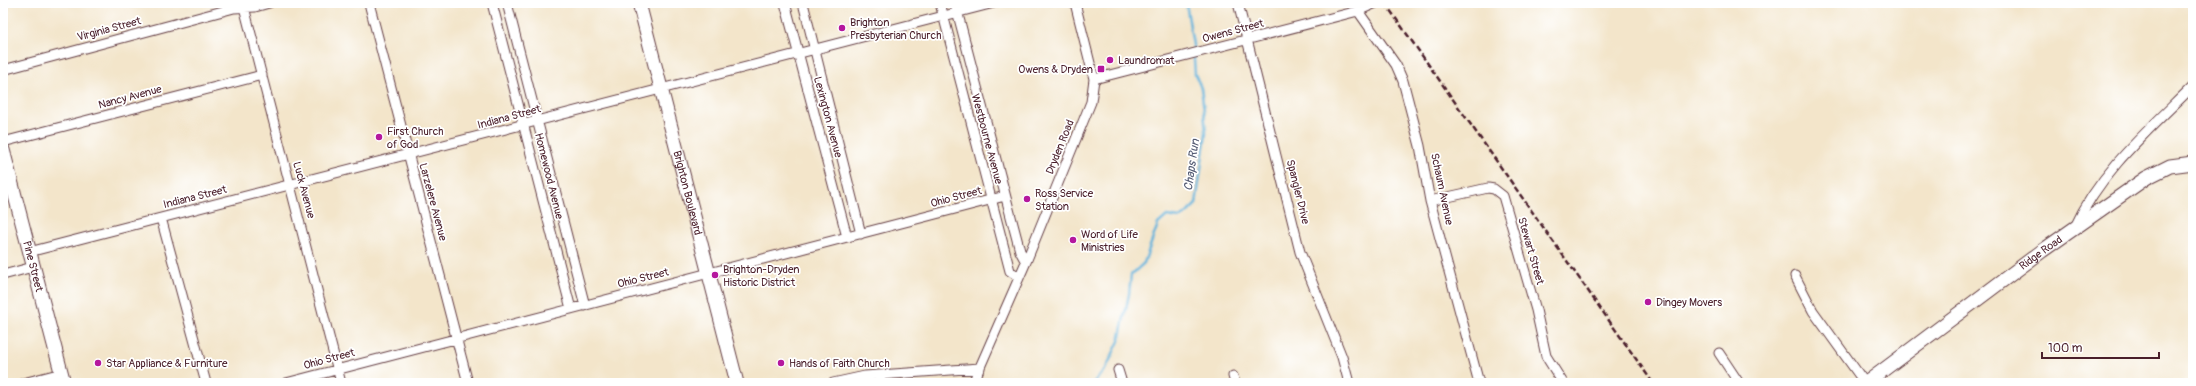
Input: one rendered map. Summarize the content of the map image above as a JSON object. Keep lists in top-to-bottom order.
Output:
{
  "streets": {
    "street": [
      "Virginia Street",
      "Owens Street",
      "Nancy Avenue",
      "Indiana Street",
      "Lexington Avenue",
      "Westbourne Avenue",
      "Dryden Road",
      "Homewood Avenue",
      "Schaum Avenue",
      "Luck Avenue",
      "Spangler Drive",
      "Brighton Boulevard",
      "Ohio Street",
      "Larzelere Avenue",
      "Stewart Street",
      "Ridge Road",
      "Pine Street"
    ]
  },
  "crossings": [
    ["Virginia Street", "Luck Avenue"],
    ["Owens Street", "Dryden Road"],
    ["Owens Street", "Schaum Avenue"],
    ["Owens Street", "Spangler Drive"],
    ["Nancy Avenue", "Luck Avenue"],
    ["Indiana Street", "Lexington Avenue"],
    ["Indiana Street", "Westbourne Avenue"],
    ["Indiana Street", "Homewood Avenue"],
    ["Indiana Street", "Luck Avenue"],
    ["Indiana Street", "Brighton Boulevard"],
    ["Indiana Street", "Larzelere Avenue"],
    ["Indiana Street", "Pine Street"],
    ["Lexington Avenue", "Ohio Street"],
    ["Westbourne Avenue", "Dryden Road"],
    ["Westbourne Avenue", "Ohio Street"],
    ["Homewood Avenue", "Ohio Street"],
    ["Schaum Avenue", "Stewart Street"],
    ["Luck Avenue", "Ohio Street"],
    ["Brighton Boulevard", "Ohio Street"],
    ["Ohio Street", "Larzelere Avenue"]
  ],
  "water": ["Chaps Run"],
  "places": {
    "other": [
      "Brighton Presbyterian Church",
      "Laundromat",
      "First Church of God",
      "Ross Service Station",
      "Word of Life Ministries",
      "Brighton-Dryden Historic District",
      "Dingey Movers",
      "Star Appliance & Furniture",
      "Hands of Faith Church"
    ],
    "transit": ["Owens & Dryden"]
  },
  "scale_bar": "100 m"
}
